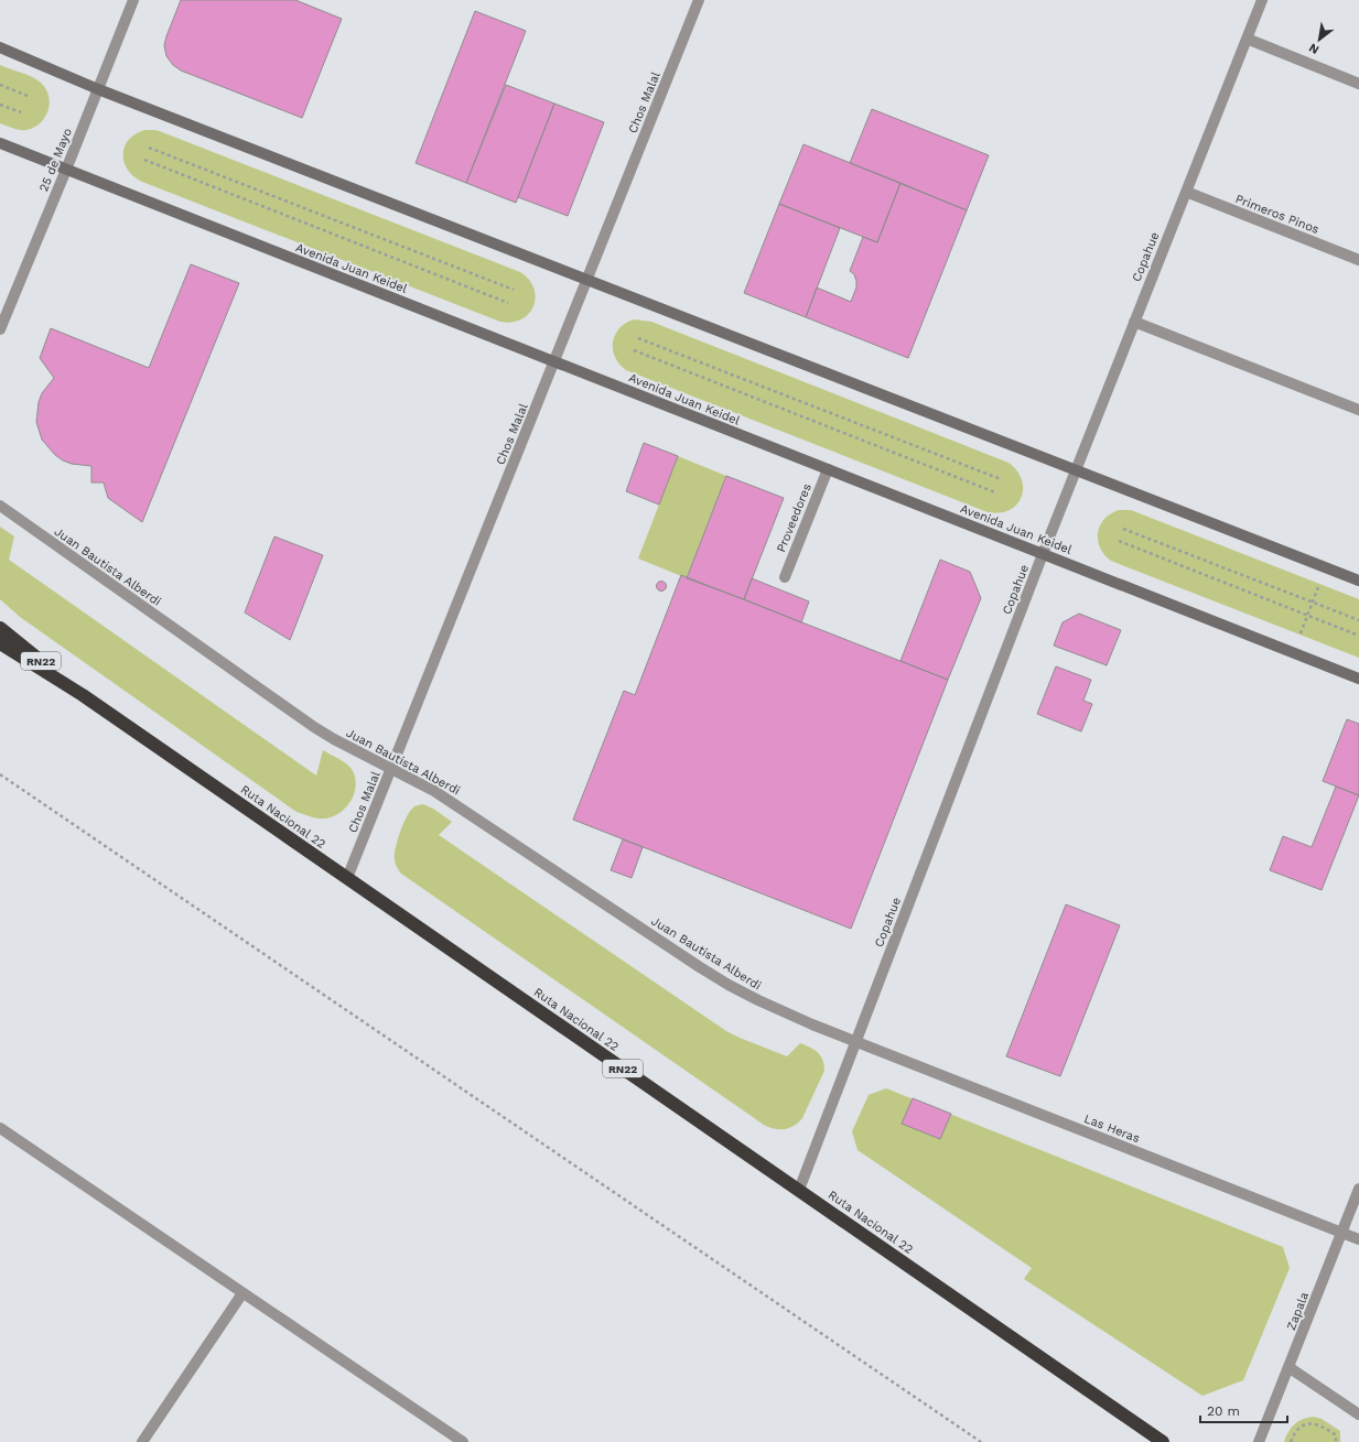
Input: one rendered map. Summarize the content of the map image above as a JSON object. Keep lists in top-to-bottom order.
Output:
{
  "streets": {
    "highway": ["RN22", "Ruta Nacional 22"],
    "main road": ["Avenida Juan Keidel"],
    "street": [
      "Chos Malal",
      "25 de Mayo",
      "Primeros Pinos",
      "Copahue",
      "Proveedores",
      "Juan Bautista Alberdi",
      "Las Heras",
      "Zapala"
    ]
  },
  "crossings": [
    ["Chos Malal", "Avenida Juan Keidel"],
    ["Chos Malal", "Juan Bautista Alberdi"],
    ["Chos Malal", "Ruta Nacional 22"],
    ["25 de Mayo", "Avenida Juan Keidel"],
    ["Primeros Pinos", "Copahue"],
    ["Copahue", "Avenida Juan Keidel"],
    ["Copahue", "Juan Bautista Alberdi"],
    ["Copahue", "Ruta Nacional 22"],
    ["Copahue", "Las Heras"],
    ["Avenida Juan Keidel", "Proveedores"],
    ["Juan Bautista Alberdi", "Las Heras"],
    ["Las Heras", "Zapala"]
  ],
  "scale_bar": "20 m",
  "north": "bottom left"
}
